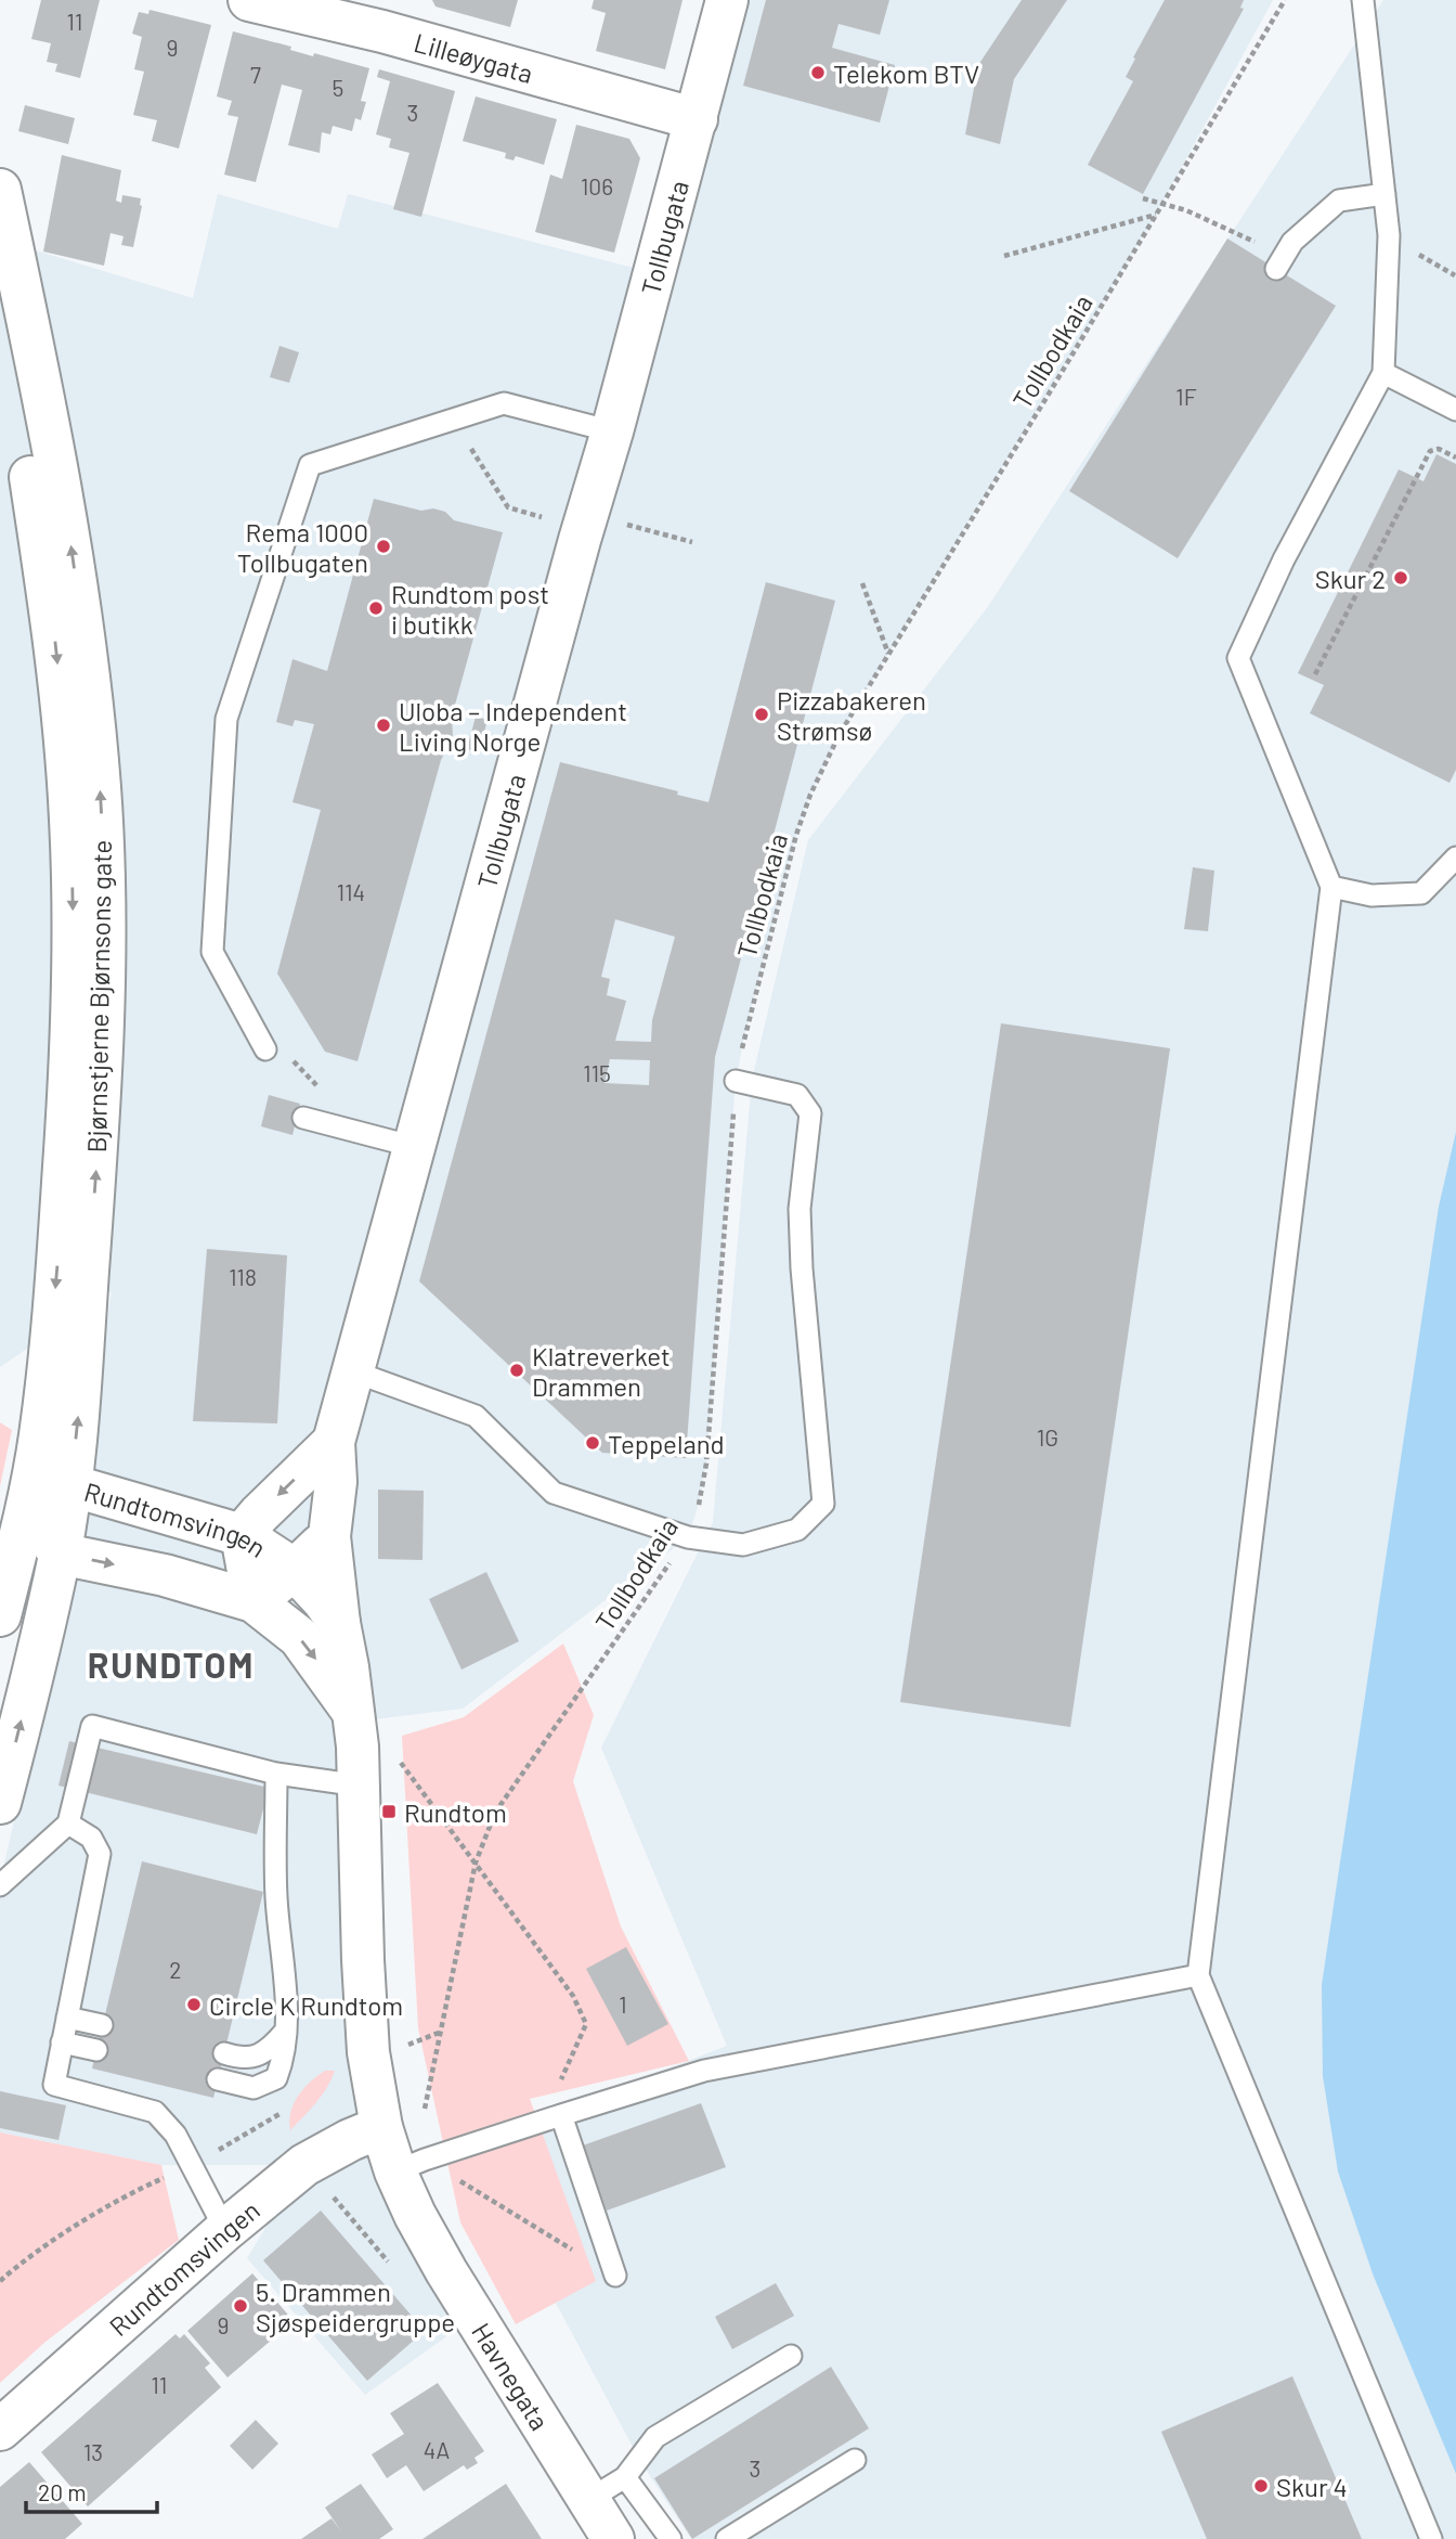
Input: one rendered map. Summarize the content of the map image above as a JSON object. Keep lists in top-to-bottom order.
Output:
{
  "streets": {
    "main road": [
      "Lilleøygata",
      "Tollbugata",
      "Bjørnstjerne Bjørnsons gate",
      "Rundtomsvingen",
      "Havnegata"
    ],
    "path": ["Tollbodkaia"]
  },
  "crossings": [
    ["Lilleøygata", "Tollbugata"],
    ["Tollbugata", "Rundtomsvingen"],
    ["Tollbodkaia", "Rundtomsvingen"],
    ["Bjørnstjerne Bjørnsons gate", "Rundtomsvingen"],
    ["Rundtomsvingen", "Havnegata"]
  ],
  "districts": ["RUNDTOM"],
  "places": {
    "other": [
      "Telekom BTV",
      "Rema 1000 Tollbugaten",
      "Skur 2",
      "Rundtom post i butikk",
      "Pizzabakeren Strømsø",
      "Uloba – Independent Living Norge",
      "Klatreverket Drammen",
      "Teppeland",
      "Circle K Rundtom",
      "5. Drammen Sjøspeidergruppe",
      "Skur 4"
    ],
    "transit": ["Rundtom"]
  },
  "house_numbers": [
    "11",
    "9",
    "7",
    "5",
    "3",
    "106",
    "1F",
    "114",
    "115",
    "118",
    "1G",
    "2",
    "1",
    "9",
    "11",
    "4A",
    "13",
    "3"
  ],
  "scale_bar": "20 m"
}
